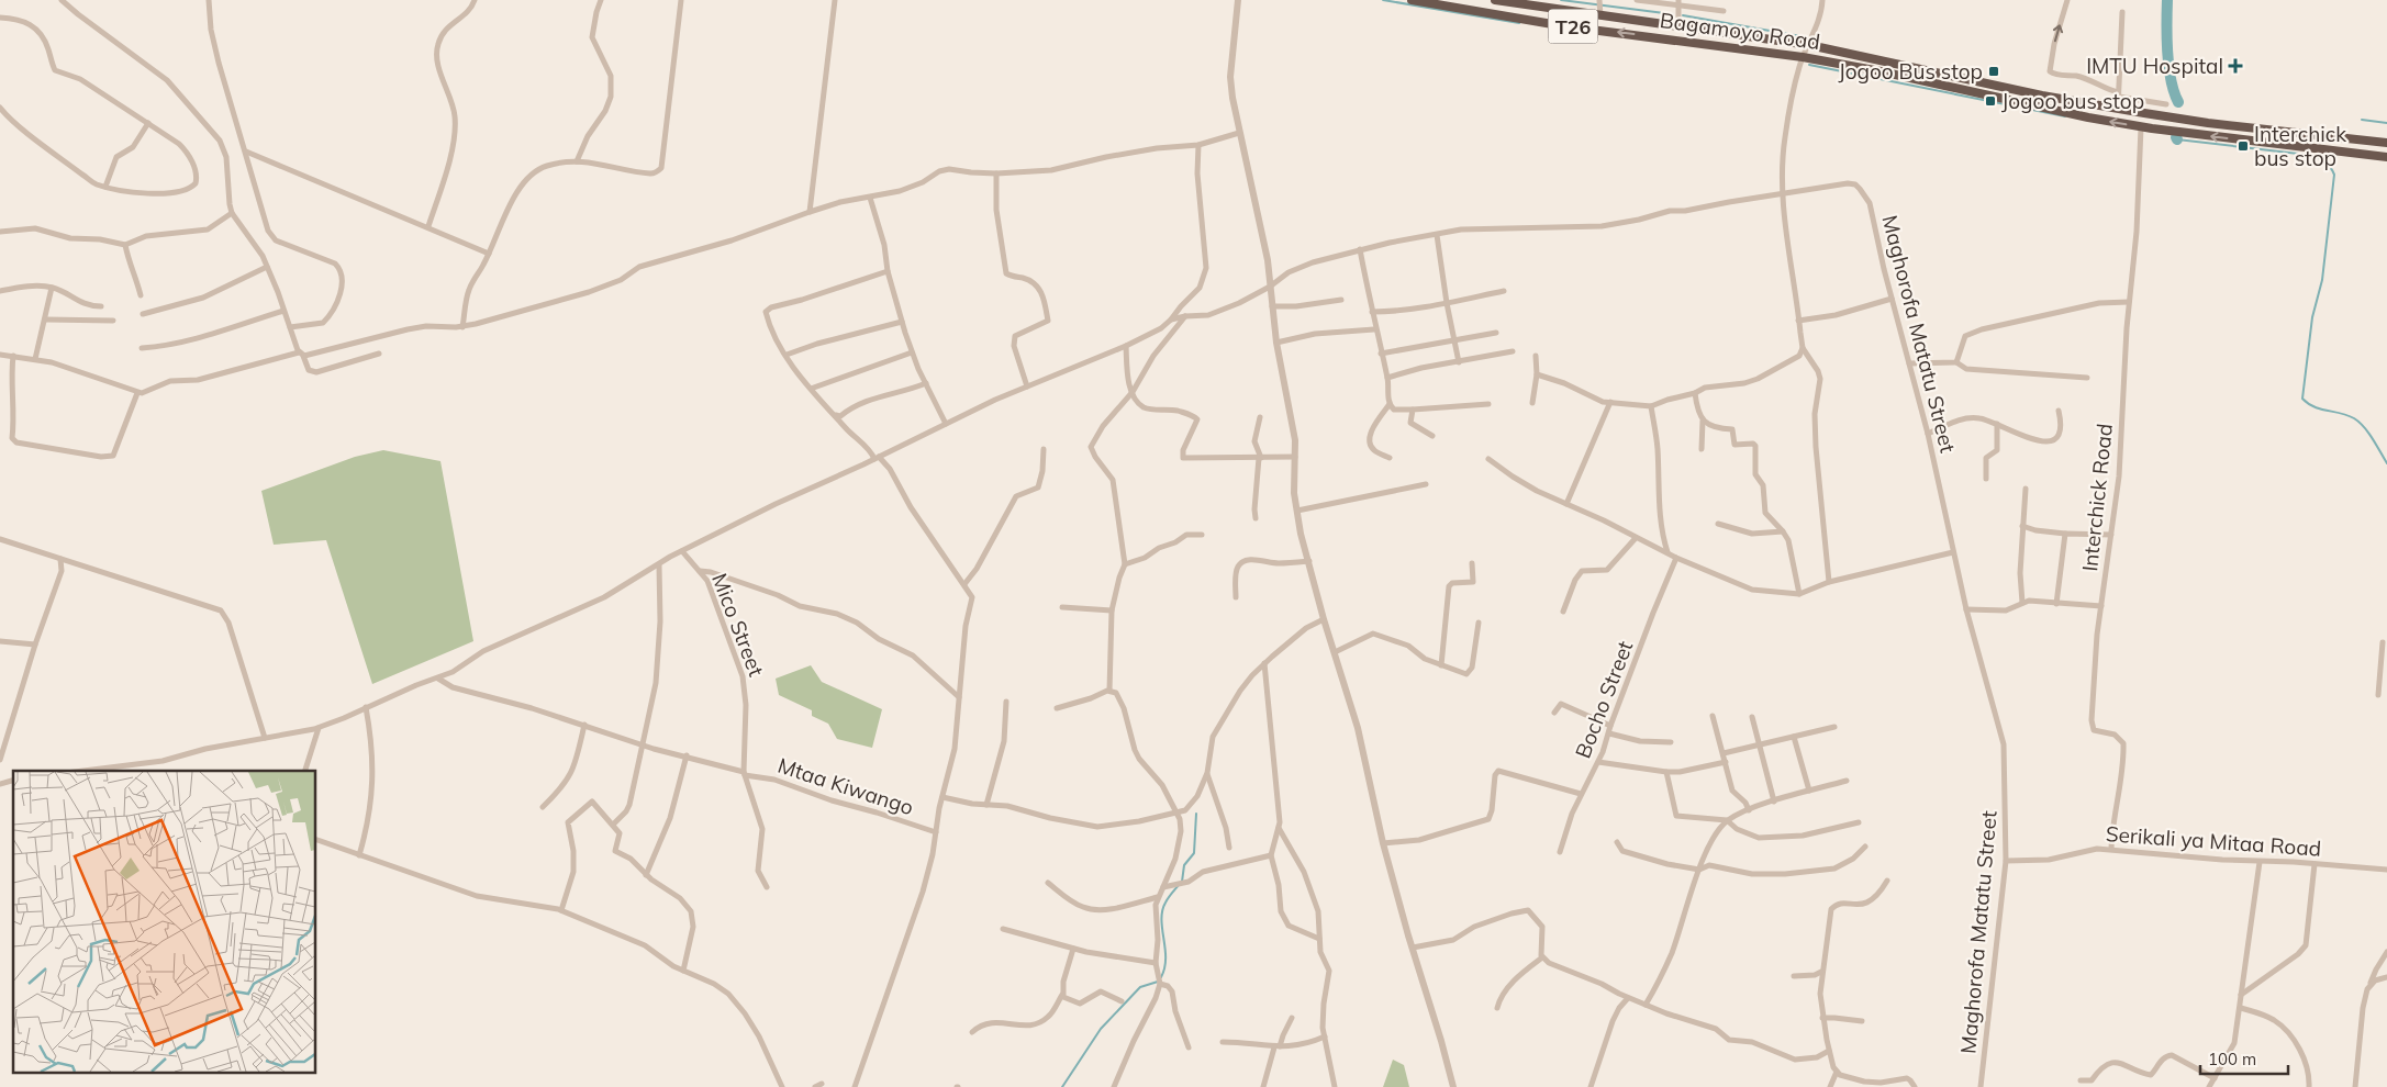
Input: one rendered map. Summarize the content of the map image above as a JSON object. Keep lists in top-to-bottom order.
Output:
{
  "streets": {
    "highway": ["T26", "Bagamoyo Road"],
    "street": [
      "Maghorofa Matatu Street",
      "Interchick Road",
      "Mico Street",
      "Bocho Street",
      "Mtaa Kiwango",
      "Serikali ya Mitaa Road"
    ]
  },
  "crossings": [
    ["Bagamoyo Road", "Interchick Road"],
    ["Maghorofa Matatu Street", "Serikali ya Mitaa Road"],
    ["Interchick Road", "Serikali ya Mitaa Road"],
    ["Mico Street", "Mtaa Kiwango"]
  ],
  "places": {
    "health": ["IMTU Hospital"],
    "transit": ["Jogoo Bus stop", "Jogoo bus stop", "Interchick bus stop"]
  },
  "scale_bar": "100 m"
}
